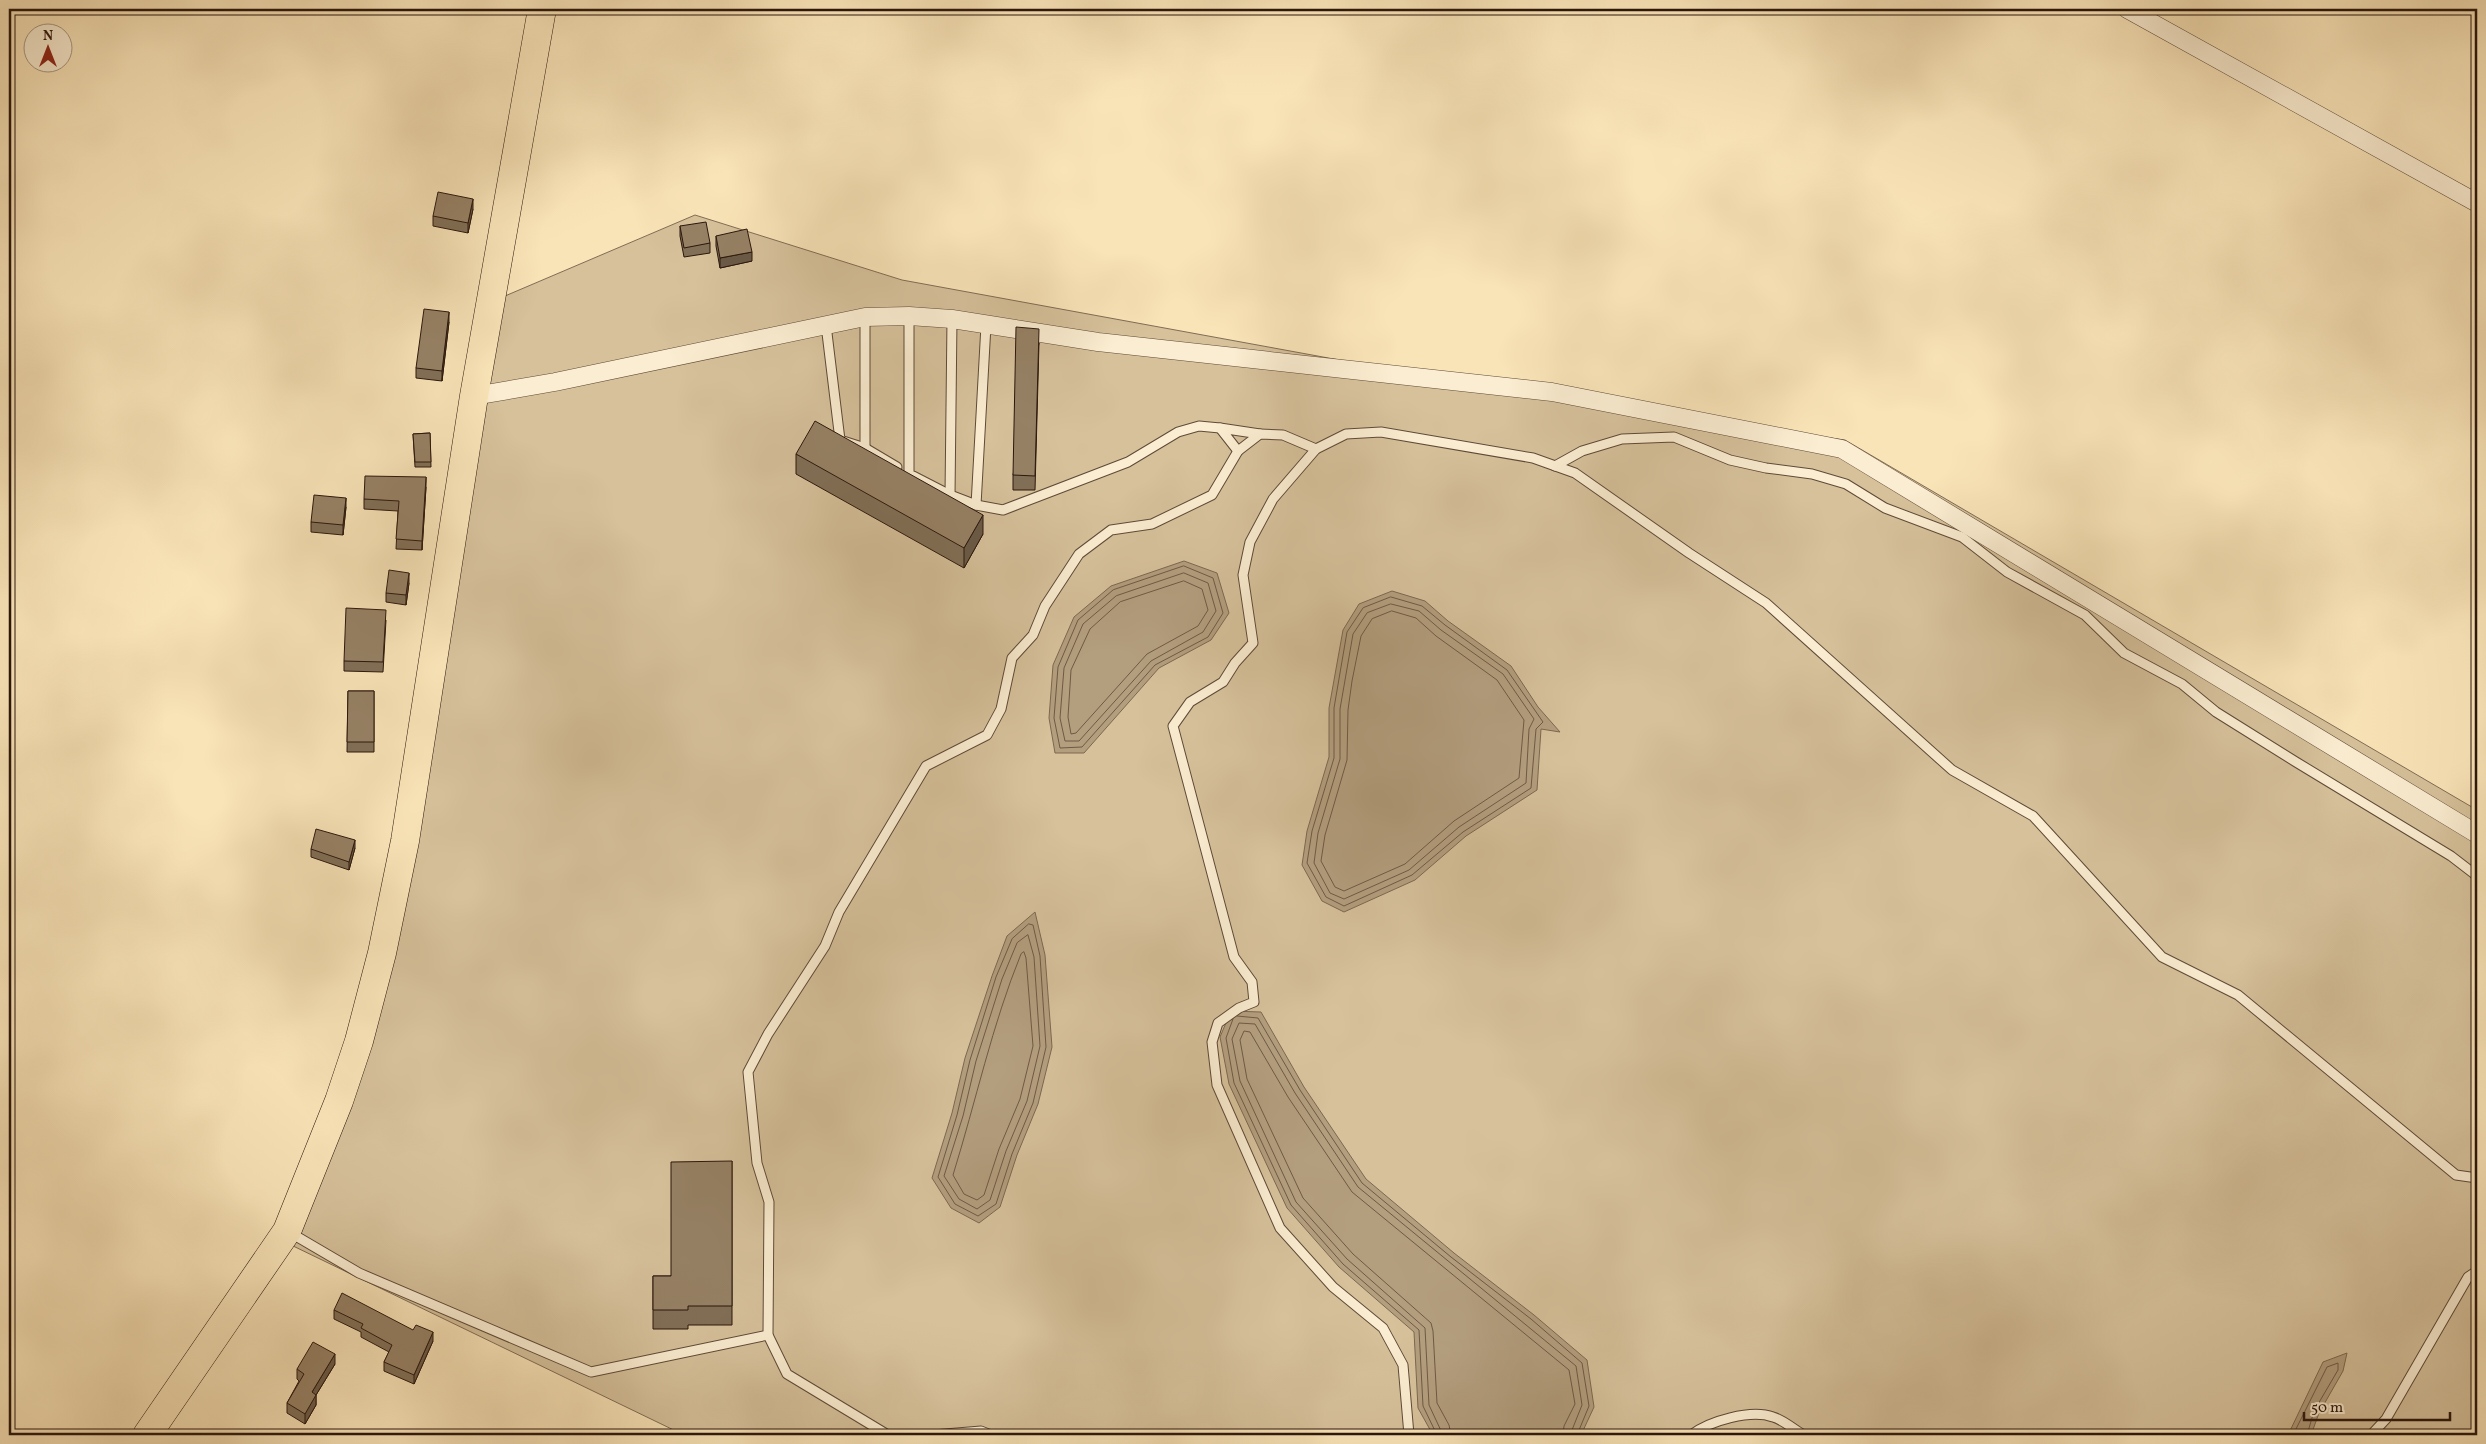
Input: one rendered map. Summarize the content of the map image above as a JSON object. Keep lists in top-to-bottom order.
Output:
{
  "scale_bar": "50 m",
  "north": "top"
}
